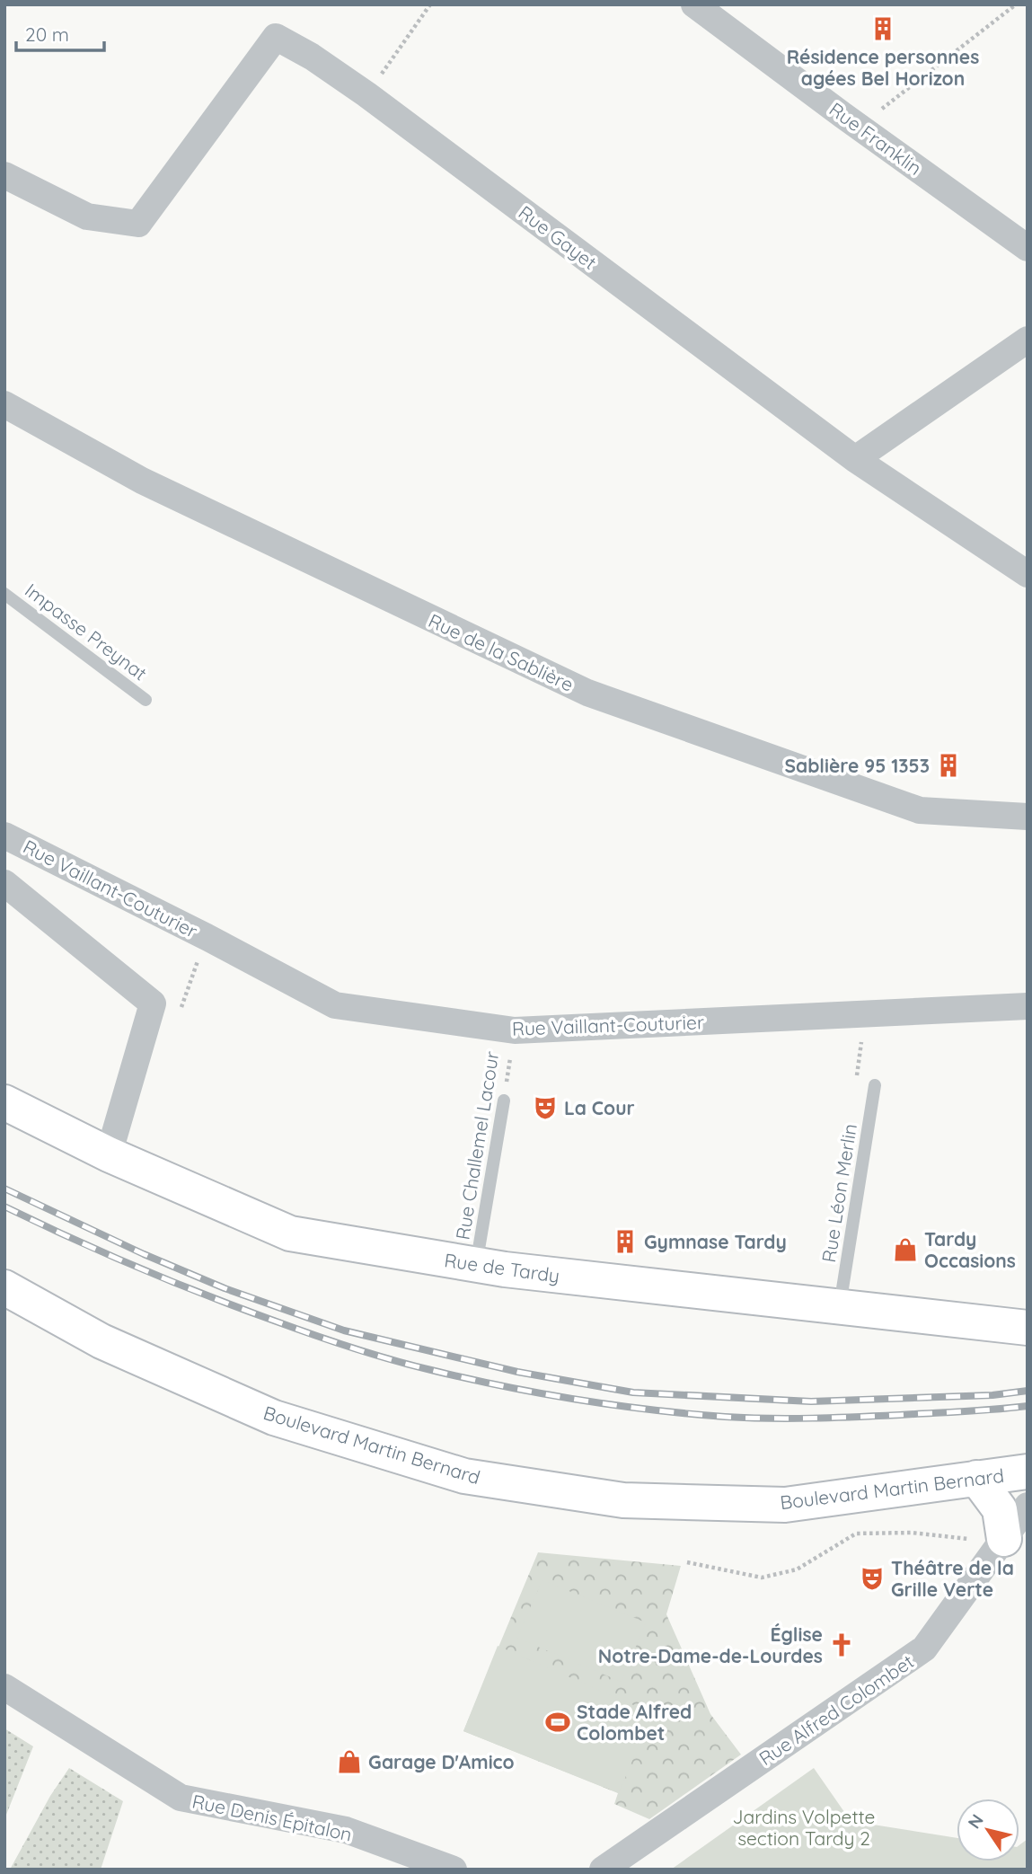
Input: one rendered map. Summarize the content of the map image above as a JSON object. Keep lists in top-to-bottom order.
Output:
{
  "streets": {
    "main road": ["Rue de Tardy", "Boulevard Martin Bernard"],
    "street": [
      "Rue Franklin",
      "Rue Gayet",
      "Rue de la Sablière",
      "Rue Vaillant-Couturier",
      "Rue Alfred Colombet",
      "Rue Denis Épitalon"
    ],
    "lane": ["Impasse Preynat", "Rue Challemel Lacour", "Rue Léon Merlin"]
  },
  "crossings": [
    ["Rue Vaillant-Couturier", "Rue Challemel Lacour"],
    ["Rue Challemel Lacour", "Rue de Tardy"],
    ["Rue Léon Merlin", "Rue de Tardy"]
  ],
  "parks": ["Jardins Volpette section Tardy 2"],
  "places": {
    "building": ["Résidence personnes agées Bel Horizon", "Sablière 95 1353", "Gymnase Tardy"],
    "theatre": ["La Cour", "Théâtre de la Grille Verte"],
    "shop": ["Tardy Occasions", "Garage D'Amico"],
    "church": ["Église Notre-Dame-de-Lourdes"],
    "sports": ["Stade Alfred Colombet"]
  },
  "scale_bar": "20 m",
  "north": "top left"
}
